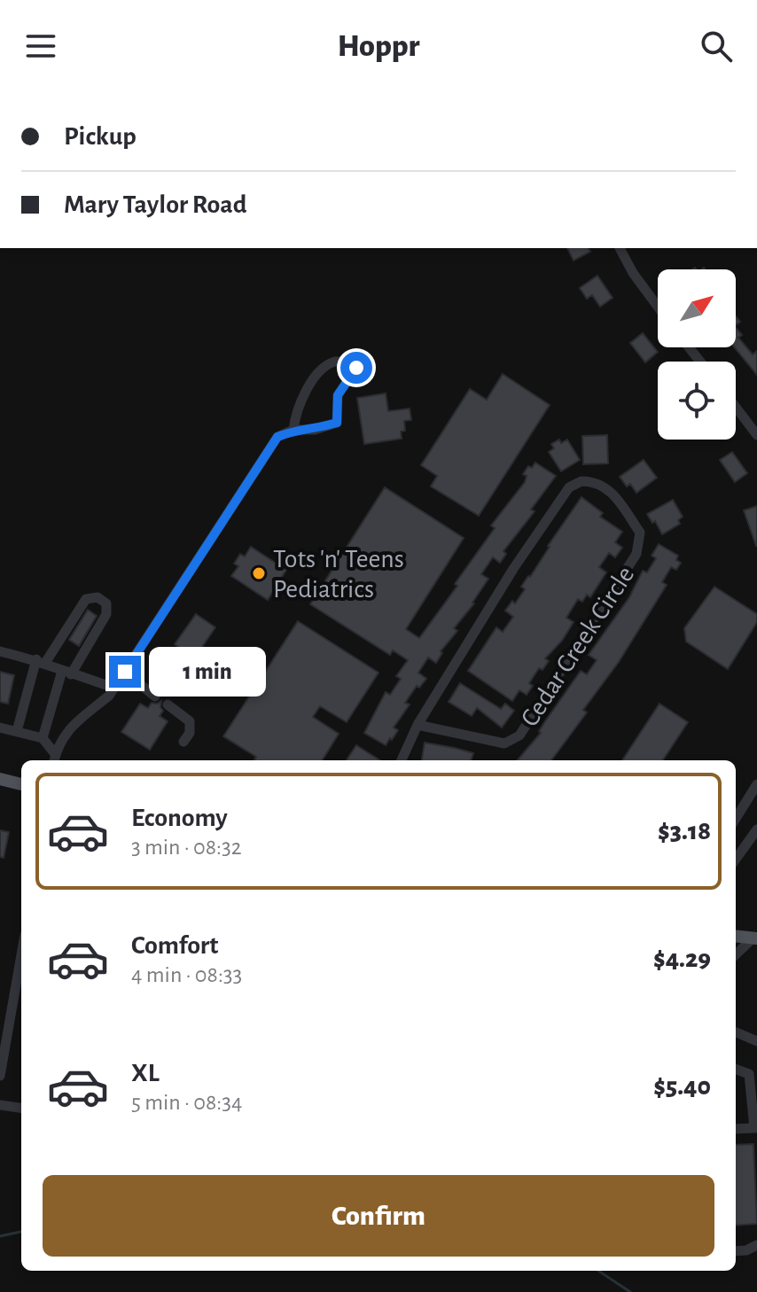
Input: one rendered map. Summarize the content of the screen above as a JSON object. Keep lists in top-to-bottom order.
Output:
{
  "streets": {
    "street": ["Cedar Creek Circle"]
  },
  "places": ["Tots 'n' Teens Pediatrics"],
  "north": "top right",
  "page": {
    "header": "Hoppr",
    "banner": ["Pickup", "Mary Taylor Road"],
    "bubble": "1 min",
    "list": [
      {
        "name": "Economy",
        "note": "3 min · 08:32",
        "value": "$3.18"
      },
      {
        "name": "Comfort",
        "note": "4 min · 08:33",
        "value": "$4.29"
      },
      {
        "name": "XL",
        "note": "5 min · 08:34",
        "value": "$5.40"
      }
    ],
    "buttons": "Confirm"
  }
}
